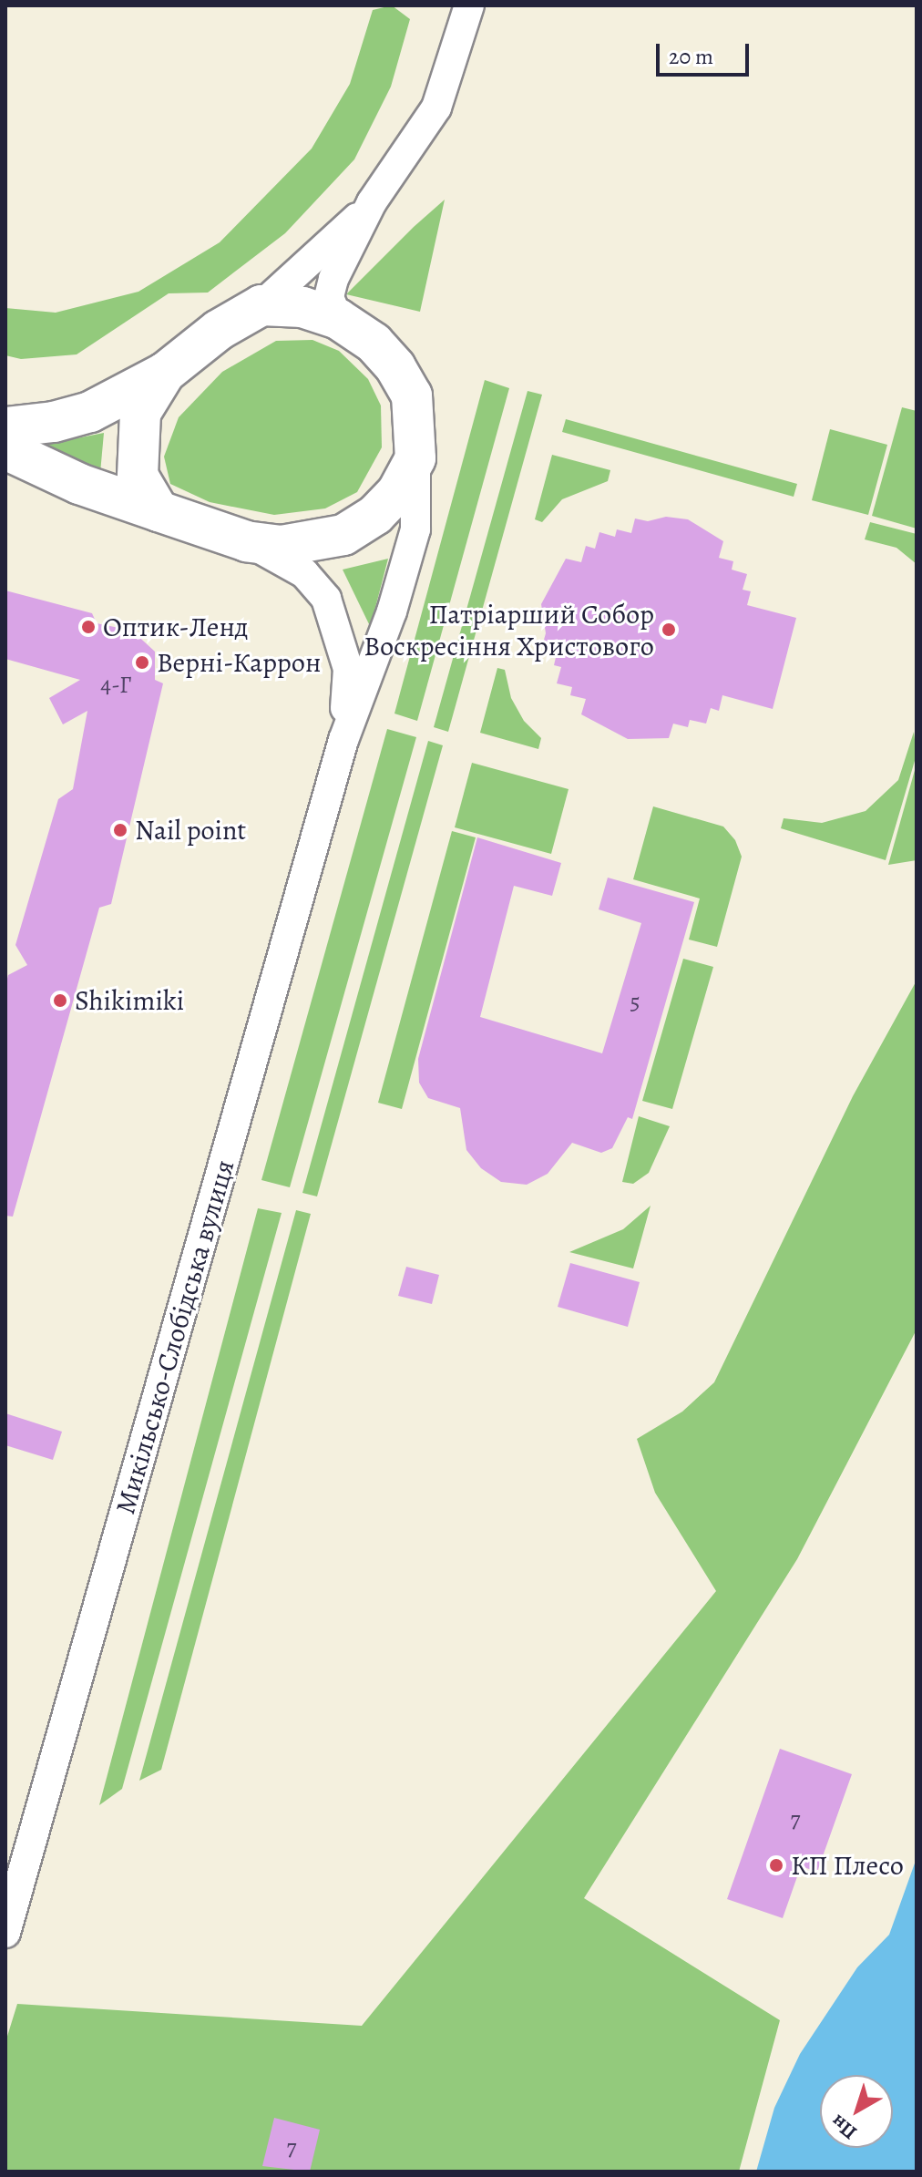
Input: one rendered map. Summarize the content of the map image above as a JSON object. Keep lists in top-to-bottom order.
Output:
{
  "streets": {
    "street": ["Микільсько-Слобідська вулиця"]
  },
  "places": [
    "Оптик-Ленд",
    "Патріарший Собор Воскресіння Христового",
    "Верні-Каррон",
    "Nail point",
    "Shikimiki",
    "КП Плесо"
  ],
  "house_numbers": [
    "4-Г",
    "5",
    "7",
    "7"
  ],
  "scale_bar": "20 m",
  "north": "bottom left"
}
